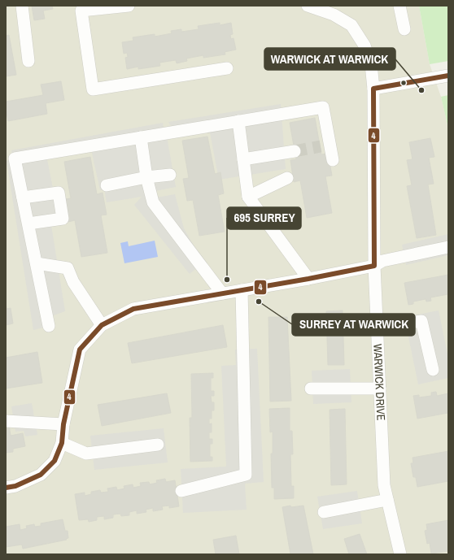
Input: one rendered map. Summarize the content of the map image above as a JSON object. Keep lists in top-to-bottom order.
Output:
{
  "streets": {
    "street": ["WARWICK DRIVE"]
  },
  "places": ["WARWICK AT WARWICK", "695 SURREY", "SURREY AT WARWICK"],
  "lines": ["transit line 4"]
}
